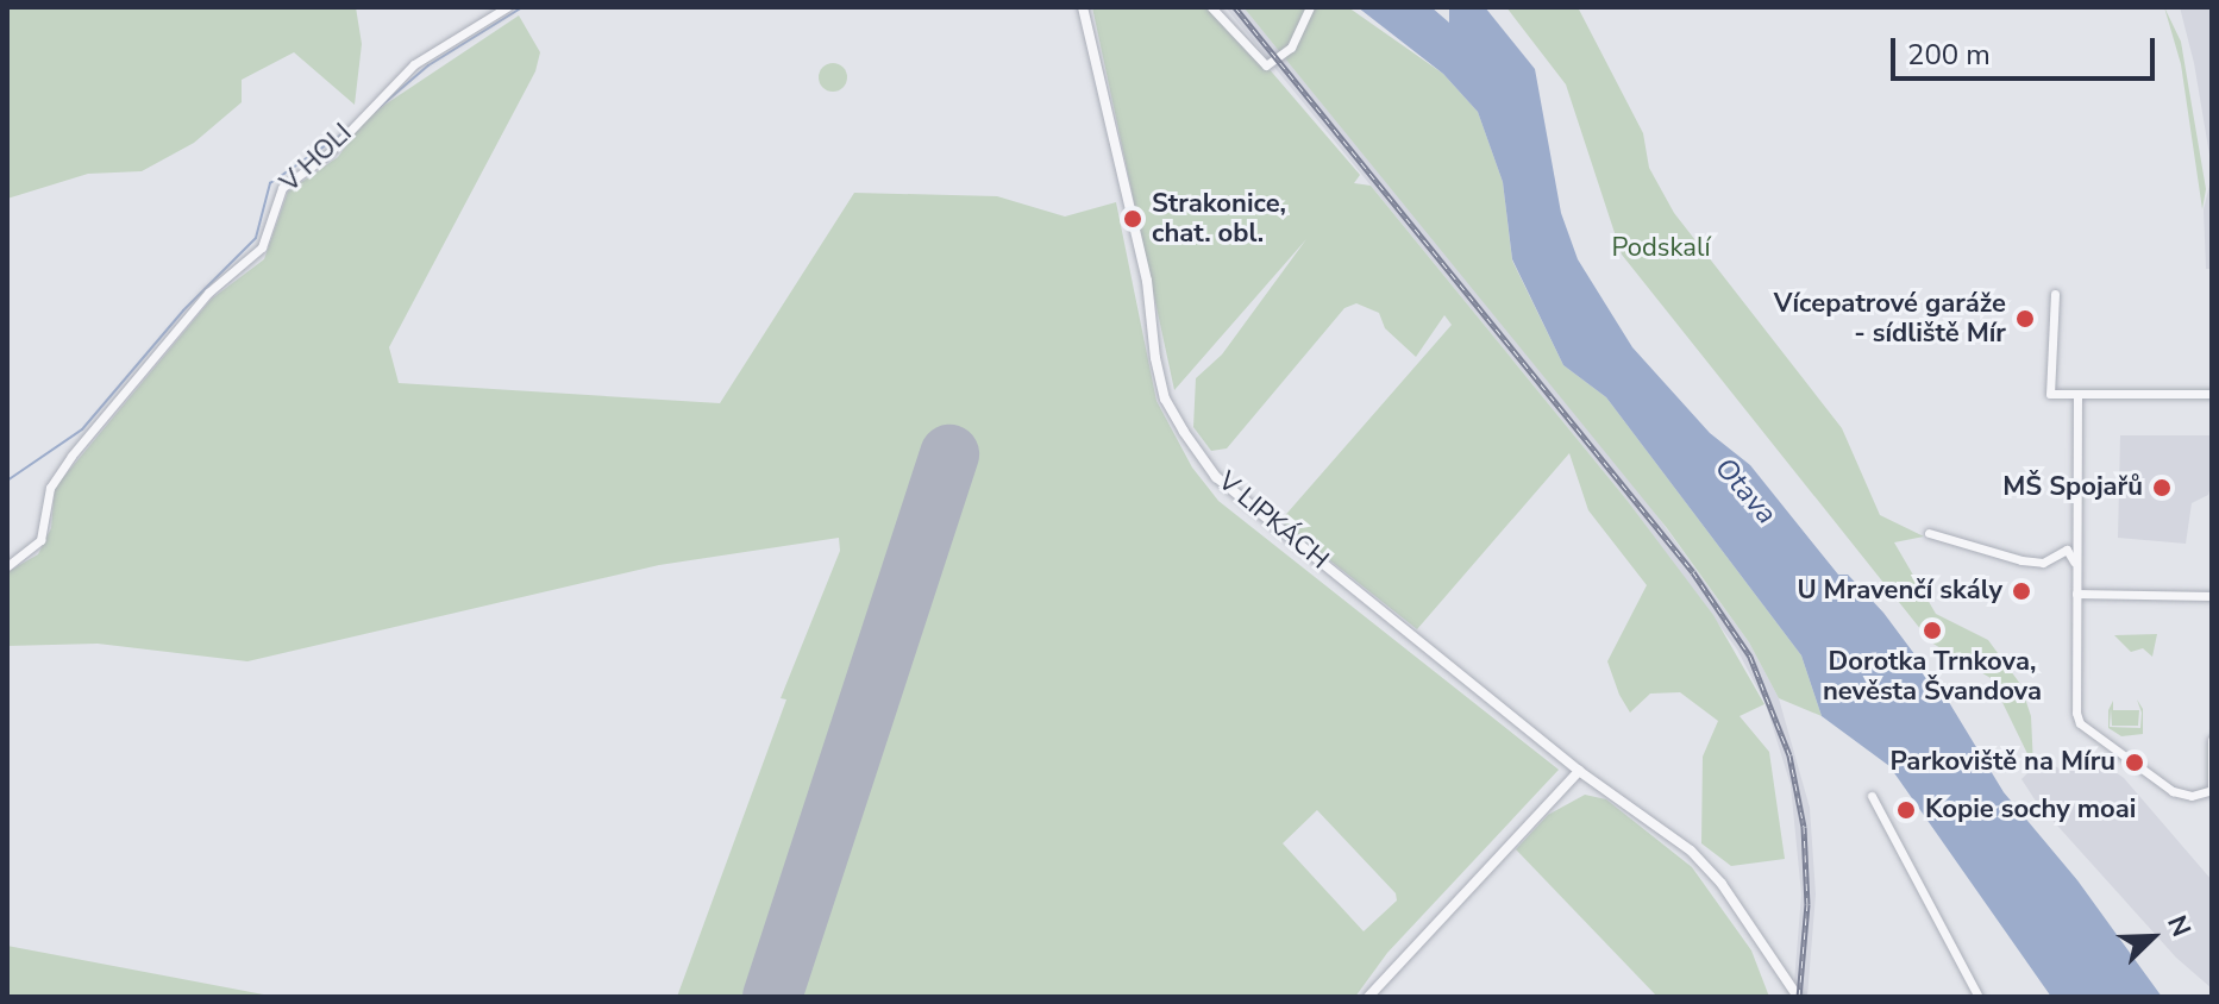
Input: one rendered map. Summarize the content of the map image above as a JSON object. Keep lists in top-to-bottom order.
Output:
{
  "streets": {
    "street": ["V HOLI", "V LIPKÁCH"]
  },
  "water": ["Otava"],
  "parks": ["Podskalí"],
  "places": [
    "Strakonice, chat. obl.",
    "Vícepatrové garáže - sídliště Mír",
    "MŠ Spojařů",
    "U Mravenčí skály",
    "Dorotka Trnkova, nevěsta Švandova",
    "Parkoviště na Míru",
    "Kopie sochy moai"
  ],
  "scale_bar": "200 m",
  "north": "top right"
}
